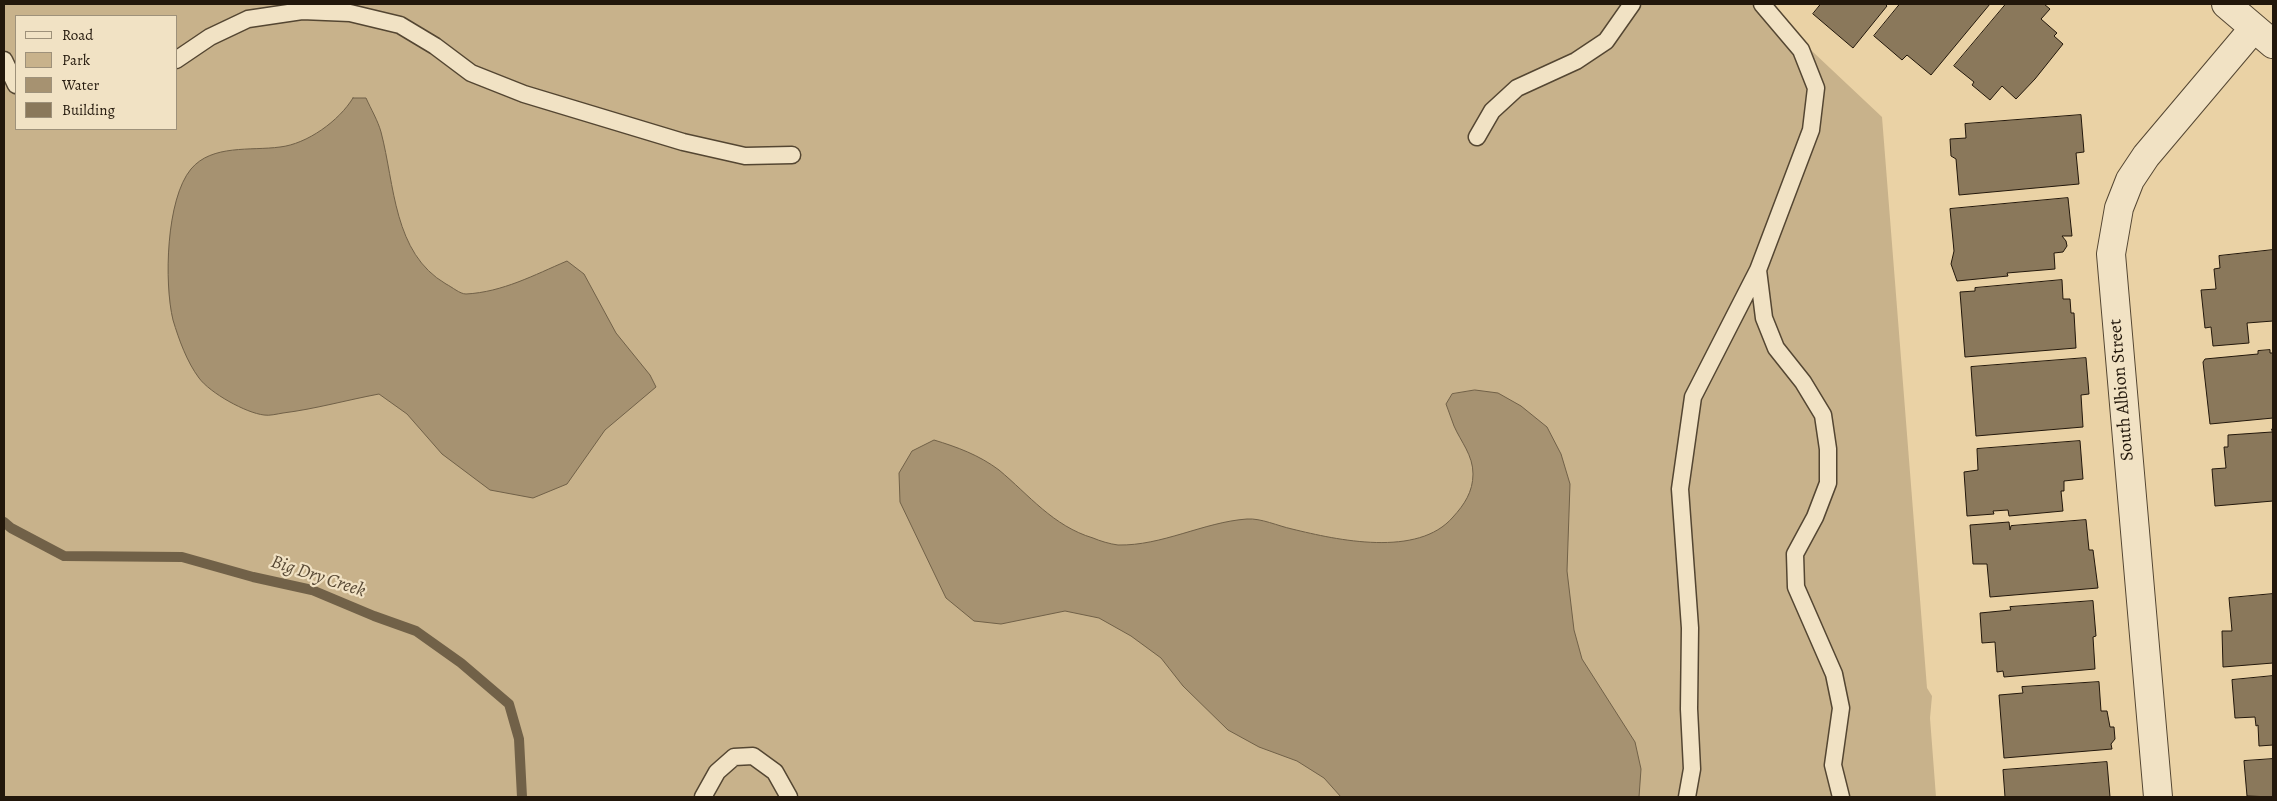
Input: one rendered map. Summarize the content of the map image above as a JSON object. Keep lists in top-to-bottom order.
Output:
{
  "streets": {
    "street": ["South Albion Street"]
  },
  "water": ["Big Dry Creek"],
  "legend": [
    "Road",
    "Park",
    "Water",
    "Building"
  ]
}
